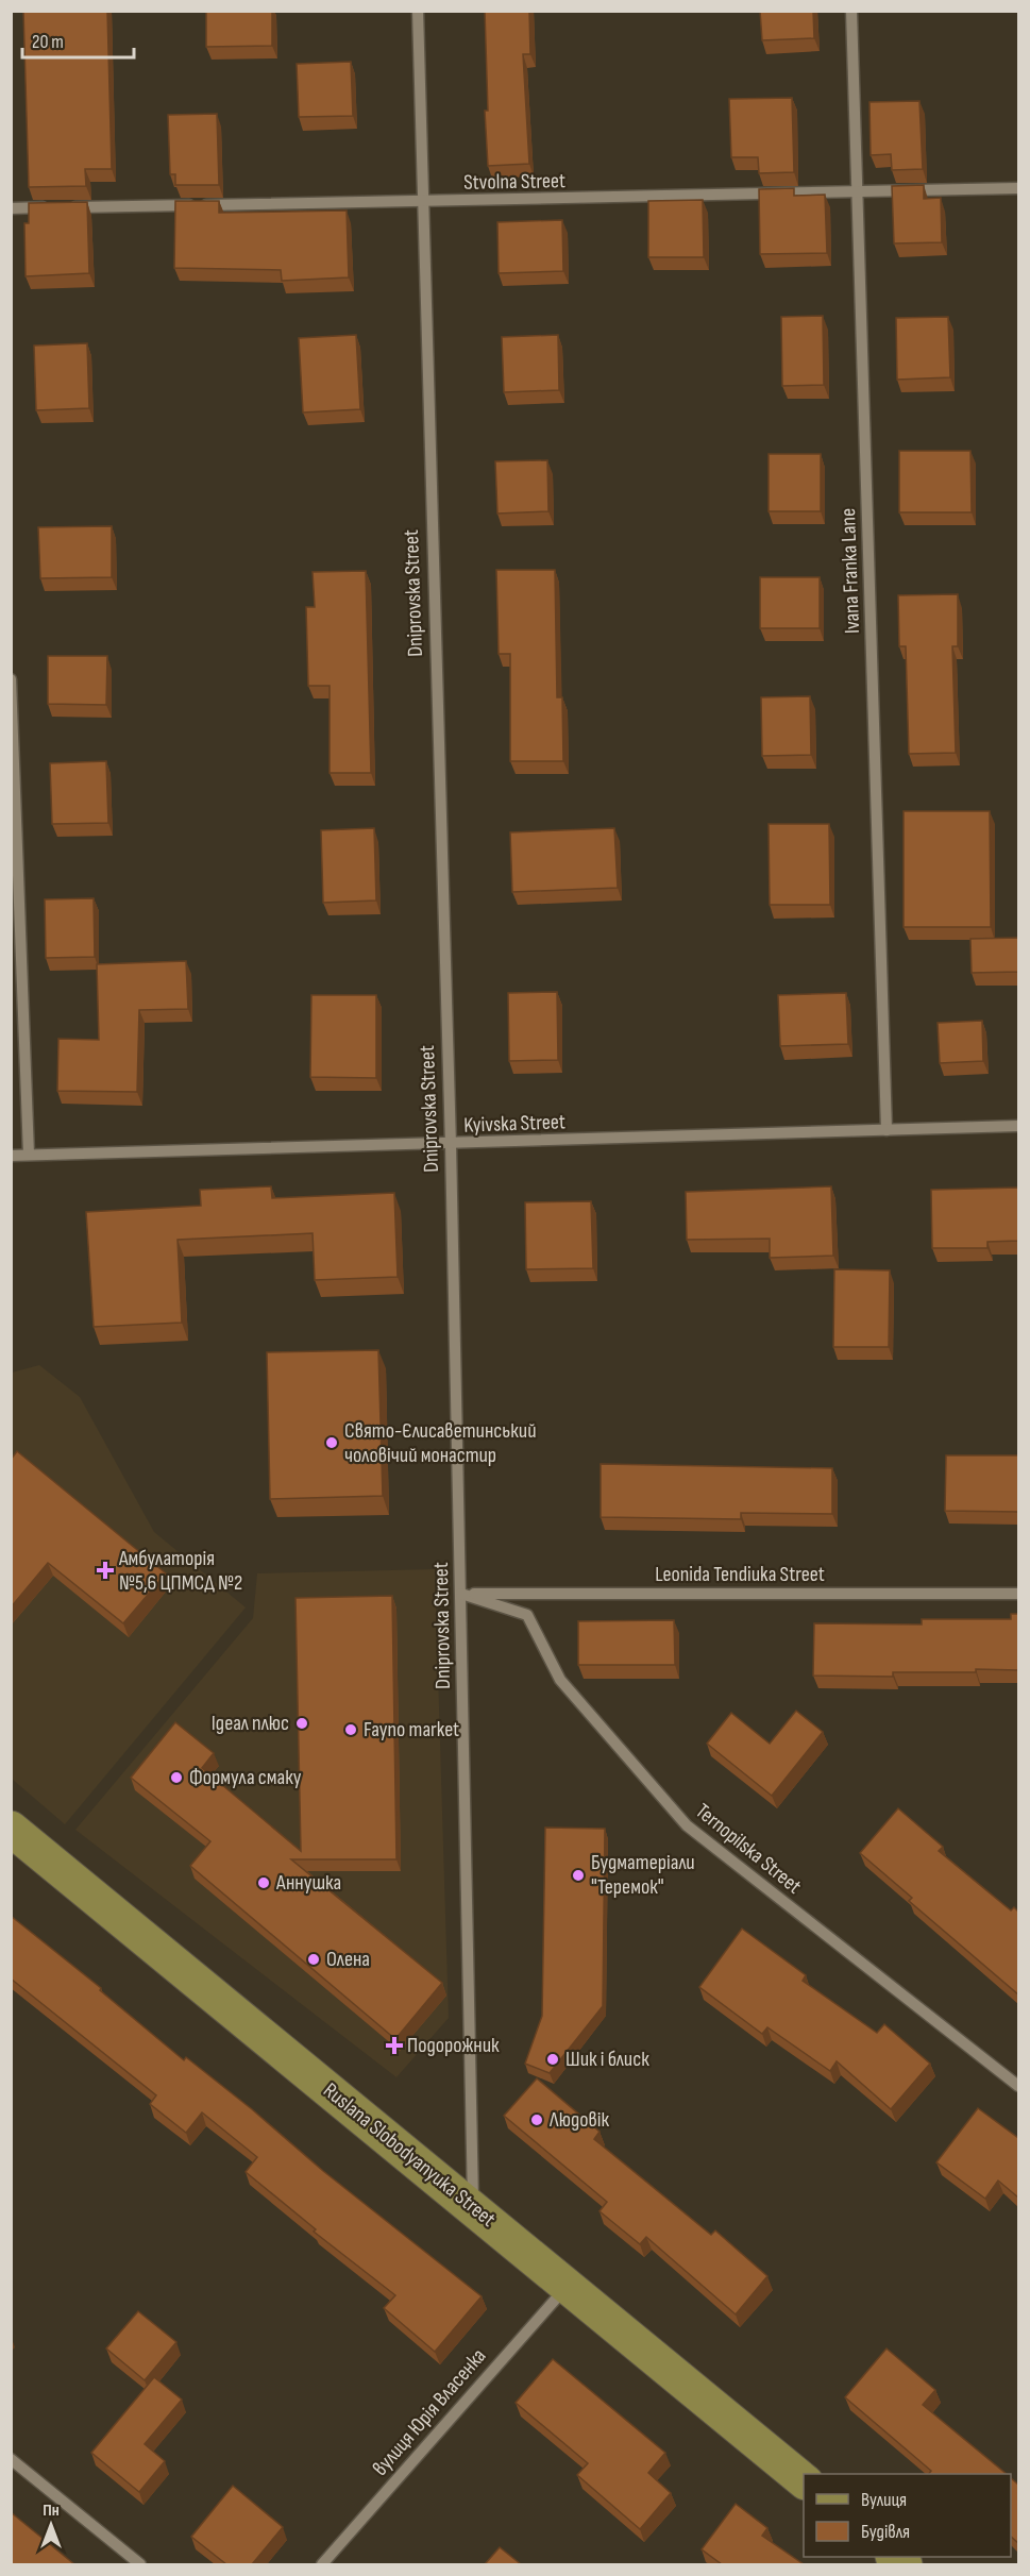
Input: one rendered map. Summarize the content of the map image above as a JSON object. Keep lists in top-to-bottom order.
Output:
{
  "streets": {
    "main road": ["Ruslana Slobodyanyuka Street"],
    "street": [
      "Stvolna Street",
      "Ivana Franka Lane",
      "Dniprovska Street",
      "Kyivska Street",
      "Leonida Tendiuka Street",
      "Ternopilska Street",
      "вулиця Юрія Власенка"
    ]
  },
  "crossings": [
    ["Stvolna Street", "Ivana Franka Lane"],
    ["Stvolna Street", "Dniprovska Street"],
    ["Ivana Franka Lane", "Kyivska Street"],
    ["Dniprovska Street", "Kyivska Street"],
    ["Dniprovska Street", "Leonida Tendiuka Street"],
    ["Dniprovska Street", "Ternopilska Street"],
    ["Dniprovska Street", "Ruslana Slobodyanyuka Street"],
    ["Leonida Tendiuka Street", "Ternopilska Street"],
    ["Ruslana Slobodyanyuka Street", "вулиця Юрія Власенка"]
  ],
  "places": {
    "other": [
      "Свято-Єлисаветинський чоловічий монастир",
      "Ідеал плюс",
      "Fayno market",
      "Формула смаку",
      "Будматеріали \"Теремок\"",
      "Аннушка",
      "Олена",
      "Шик і блиск",
      "Людовік"
    ],
    "health": ["Амбулаторія №5,6 ЦПМСД №2", "Подорожник"]
  },
  "legend": ["Вулиця", "Будівля"],
  "scale_bar": "20 m",
  "north": "top"
}
